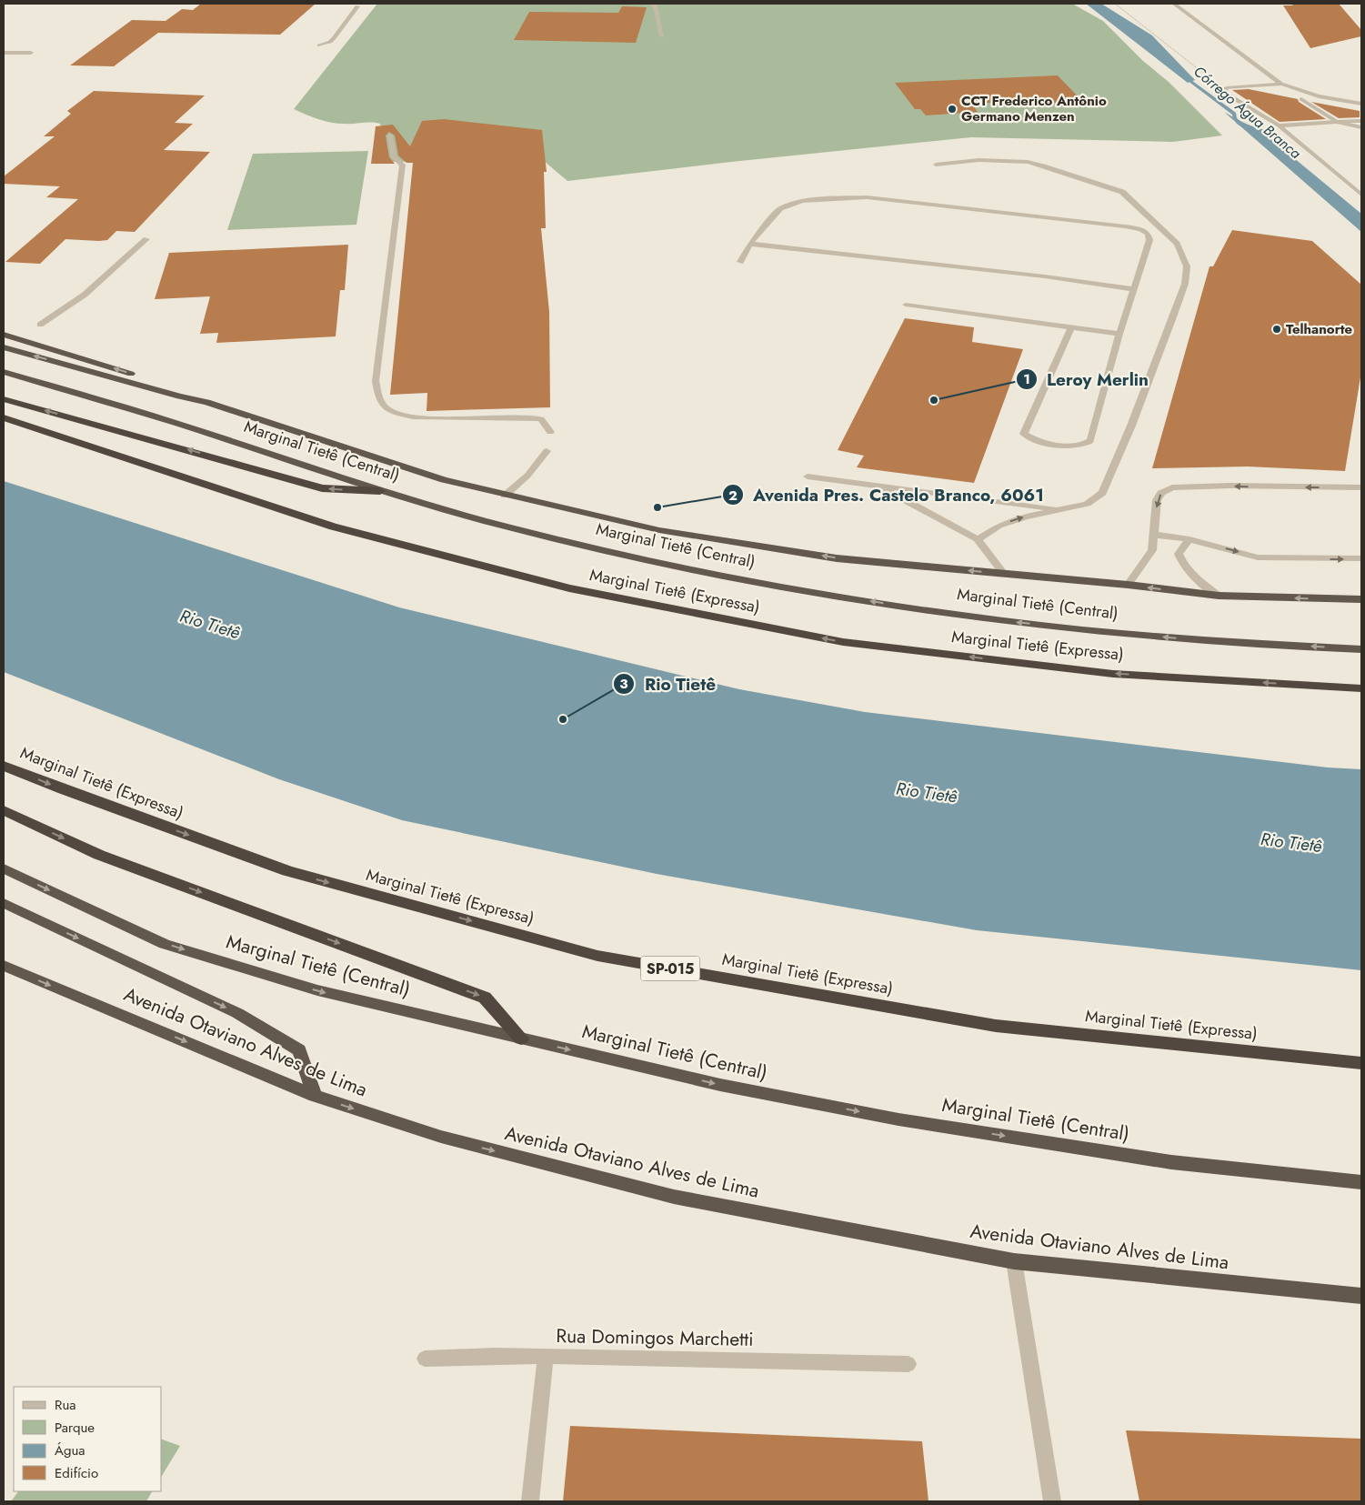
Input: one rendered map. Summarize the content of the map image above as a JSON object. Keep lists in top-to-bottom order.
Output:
{
  "streets": {
    "highway": [
      "Marginal Tietê (Central)",
      "Marginal Tietê (Expressa)",
      "SP-015",
      "Avenida Otaviano Alves de Lima"
    ],
    "street": ["Rua Domingos Marchetti"]
  },
  "water": ["Córrego Água Branca", "Rio Tietê"],
  "places": [
    "CCT Frederico Antônio Germano Menzen",
    "Telhanorte",
    "Leroy Merlin",
    "Avenida Pres. Castelo Branco, 6061",
    "Rio Tietê"
  ],
  "legend": [
    "Rua",
    "Parque",
    "Água",
    "Edifício"
  ]
}
